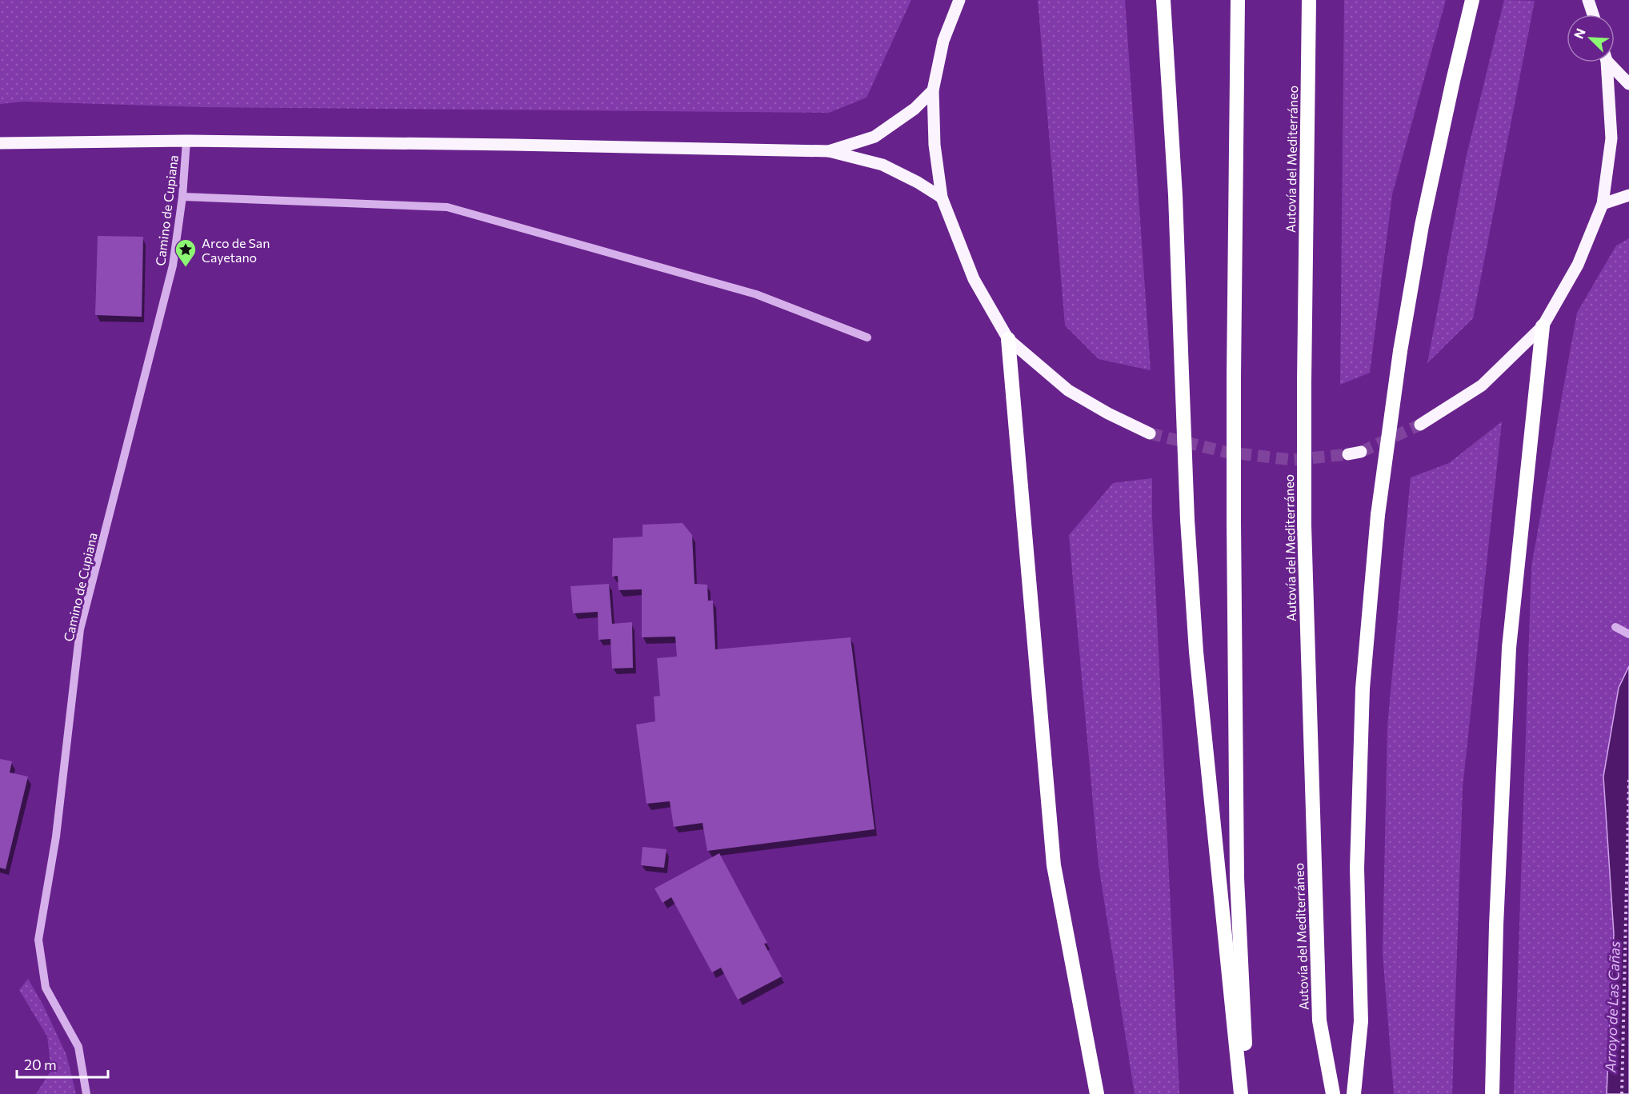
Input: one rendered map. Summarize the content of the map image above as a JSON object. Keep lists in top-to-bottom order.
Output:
{
  "streets": {
    "highway": ["Autovía del Mediterráneo"],
    "street": ["Camino de Cupiana"]
  },
  "water": ["Arroyo de Las Cañas"],
  "places": {
    "place": ["Arco de San Cayetano"]
  },
  "scale_bar": "20 m",
  "north": "top left"
}
